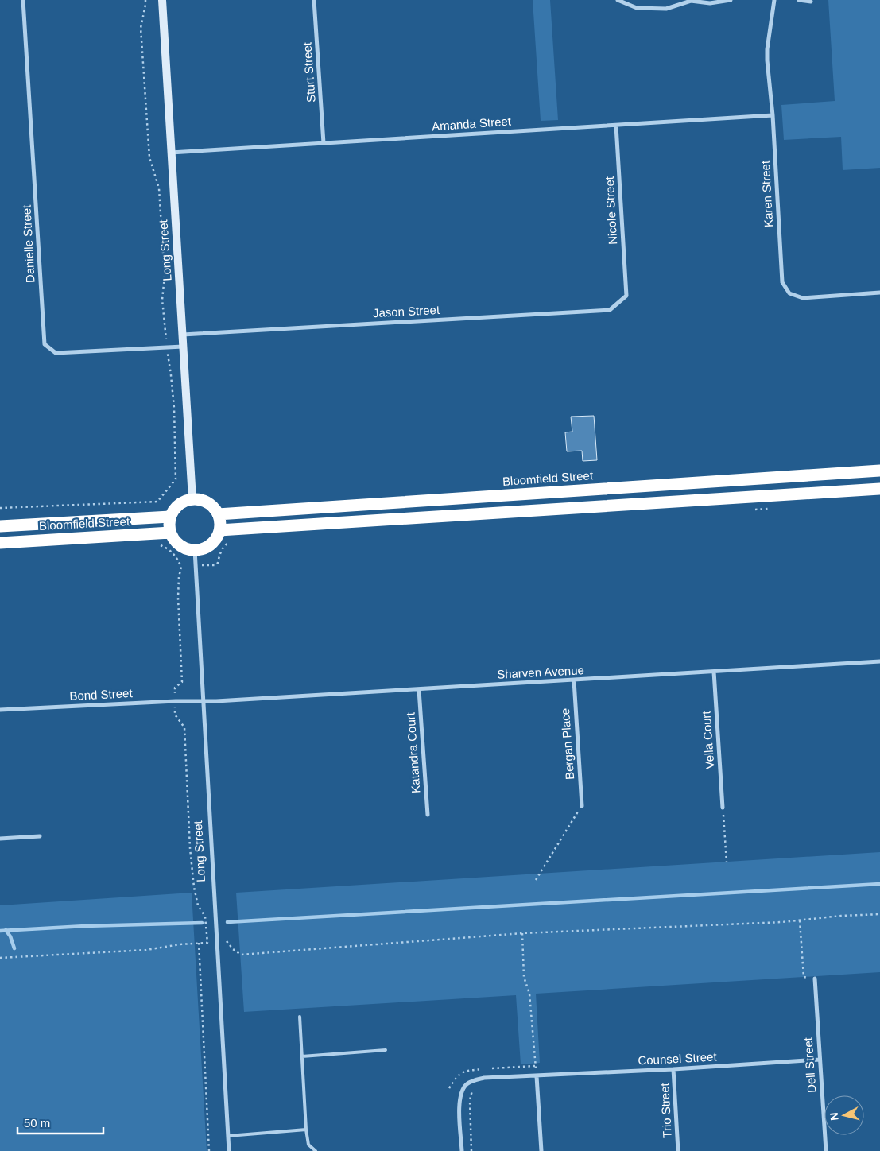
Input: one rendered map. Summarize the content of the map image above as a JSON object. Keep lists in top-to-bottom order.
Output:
{
  "streets": {
    "highway": ["Bloomfield Street"],
    "street": [
      "Sturt Street",
      "Amanda Street",
      "Karen Street",
      "Nicole Street",
      "Danielle Street",
      "Long Street",
      "Jason Street",
      "Sharven Avenue",
      "Bond Street",
      "Vella Court",
      "Bergan Place",
      "Katandra Court",
      "Counsel Street",
      "Dell Street",
      "Trio Street"
    ]
  },
  "crossings": [
    ["Sturt Street", "Amanda Street"],
    ["Amanda Street", "Karen Street"],
    ["Amanda Street", "Nicole Street"],
    ["Amanda Street", "Long Street"],
    ["Nicole Street", "Jason Street"],
    ["Danielle Street", "Long Street"],
    ["Long Street", "Jason Street"],
    ["Long Street", "Bloomfield Street"],
    ["Long Street", "Sharven Avenue"],
    ["Long Street", "Bond Street"],
    ["Sharven Avenue", "Bond Street"],
    ["Sharven Avenue", "Vella Court"],
    ["Sharven Avenue", "Bergan Place"],
    ["Sharven Avenue", "Katandra Court"],
    ["Counsel Street", "Dell Street"],
    ["Counsel Street", "Trio Street"]
  ],
  "scale_bar": "50 m",
  "north": "left"
}
